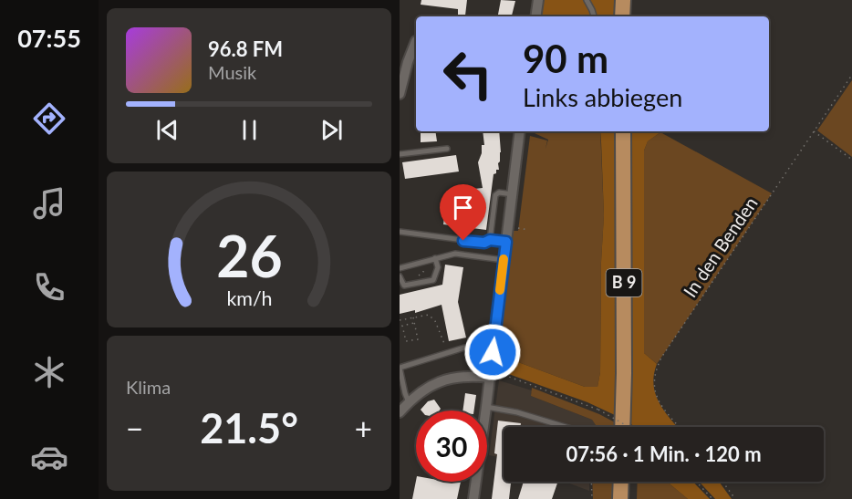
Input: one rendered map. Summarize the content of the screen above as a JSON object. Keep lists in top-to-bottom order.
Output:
{
  "streets": {
    "main road": ["B 9"],
    "path": ["In den Benden"]
  },
  "page": {
    "tabs": "07:55",
    "turn": ["90 m", "Links abbiegen"],
    "song": ["96.8 FM", "Musik"],
    "tile": "Klima",
    "heat": ["−", "21.5°", "+"],
    "limit": "30",
    "trip": "07:56 · 1 Min. · 120 m",
    "gauge": ["26", "km/h"]
  }
}
